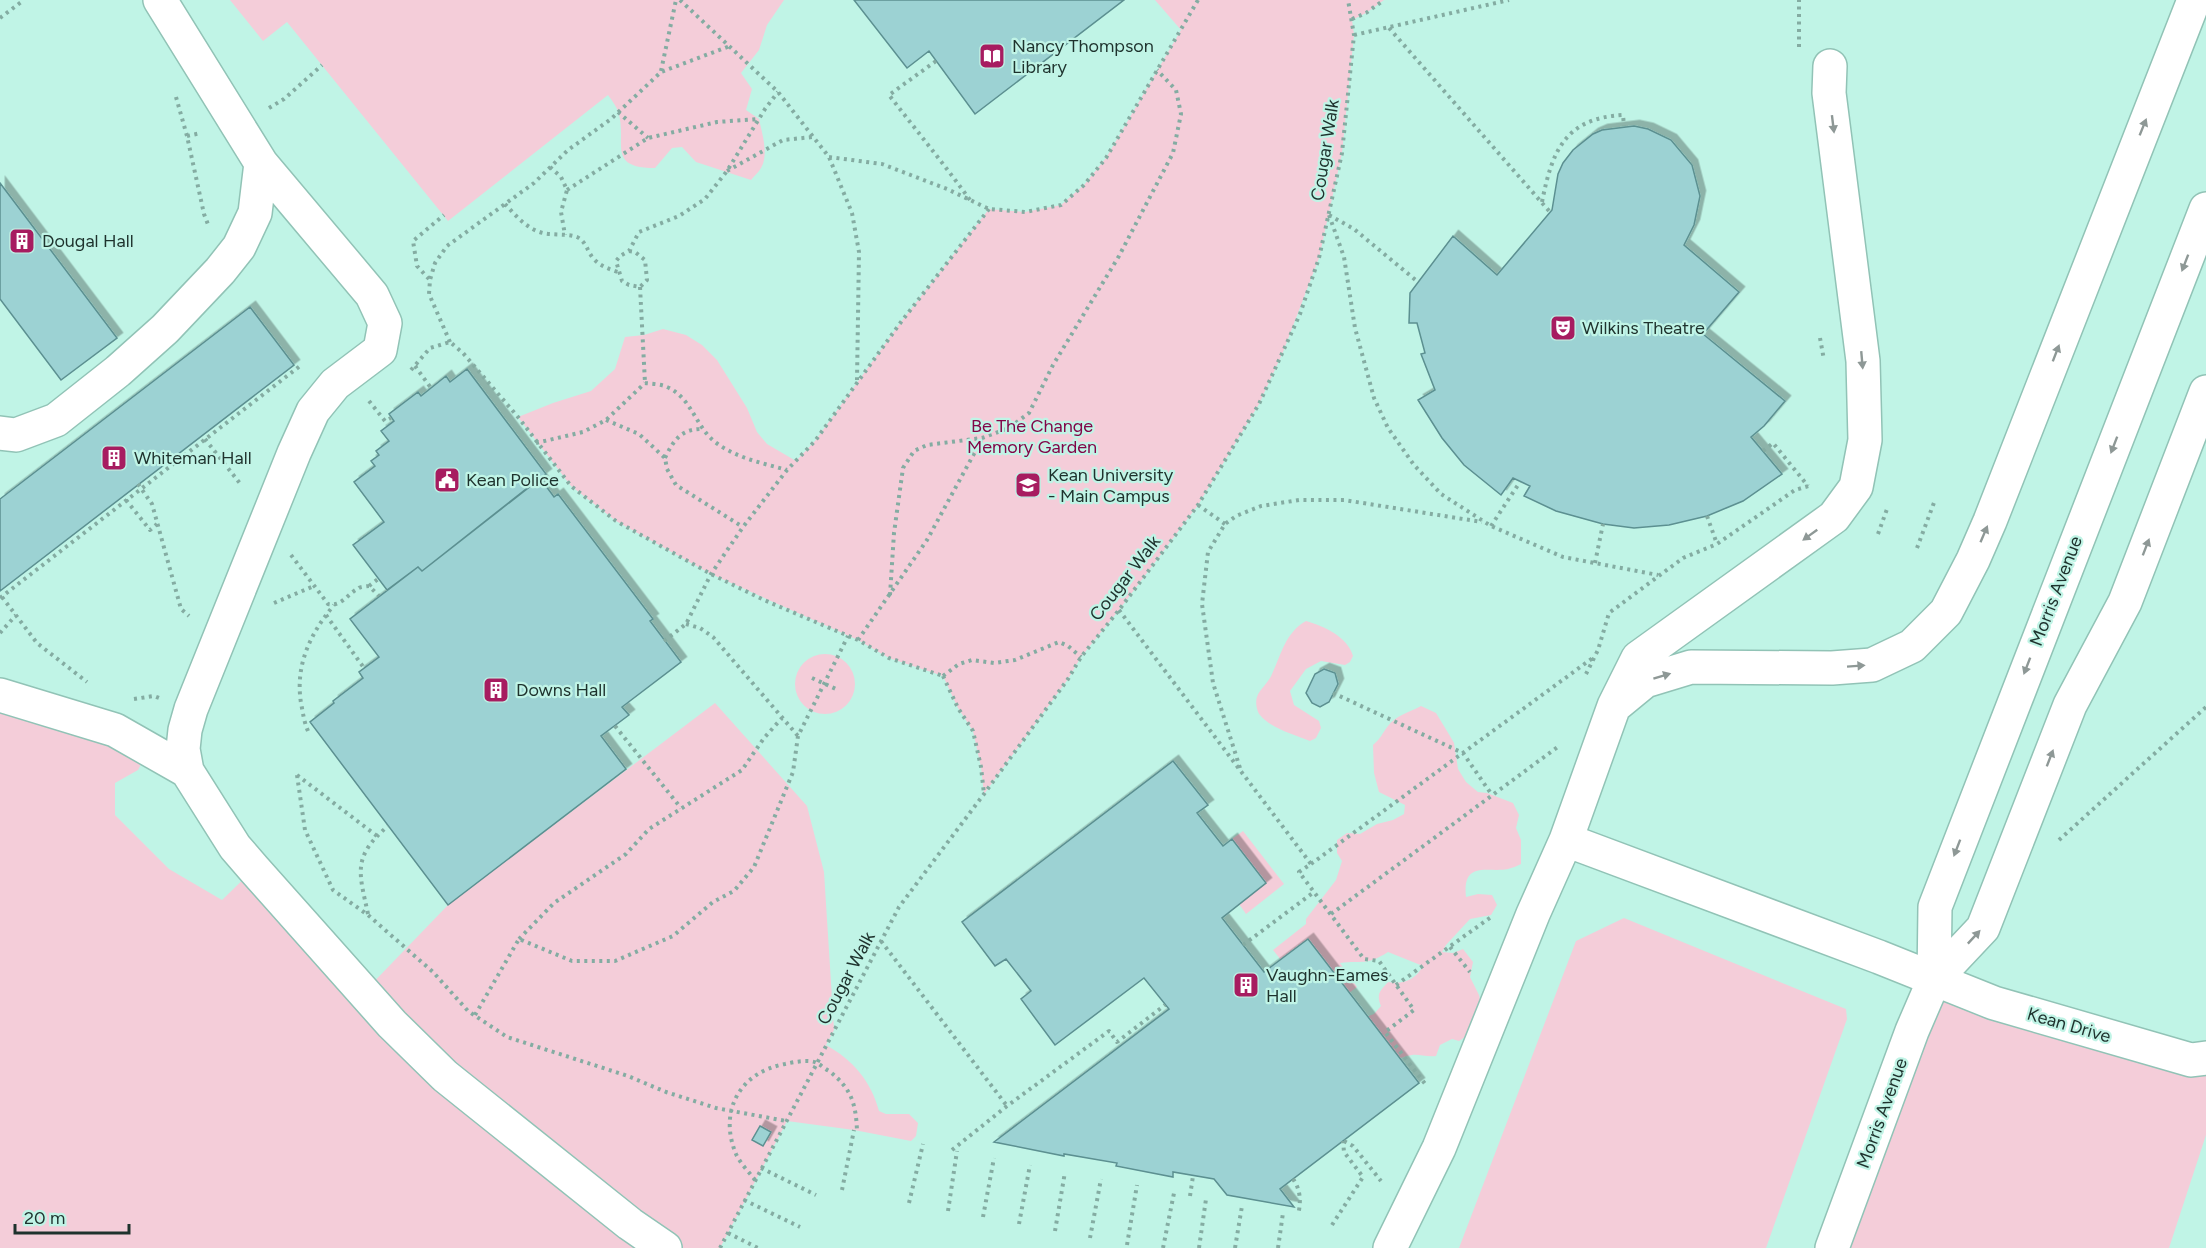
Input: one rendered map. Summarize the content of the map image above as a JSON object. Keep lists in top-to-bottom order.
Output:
{
  "streets": {
    "main road": ["Morris Avenue", "Kean Drive"],
    "path": ["Cougar Walk"]
  },
  "crossings": [
    ["Morris Avenue", "Kean Drive"]
  ],
  "parks": ["Be The Change Memory Garden"],
  "places": {
    "library": ["Nancy Thompson Library"],
    "building": [
      "Dougal Hall",
      "Whiteman Hall",
      "Downs Hall",
      "Vaughn-Eames Hall"
    ],
    "theatre": ["Wilkins Theatre"],
    "public building": ["Kean Police"],
    "school or university": ["Kean University - Main Campus"]
  },
  "scale_bar": "20 m"
}
